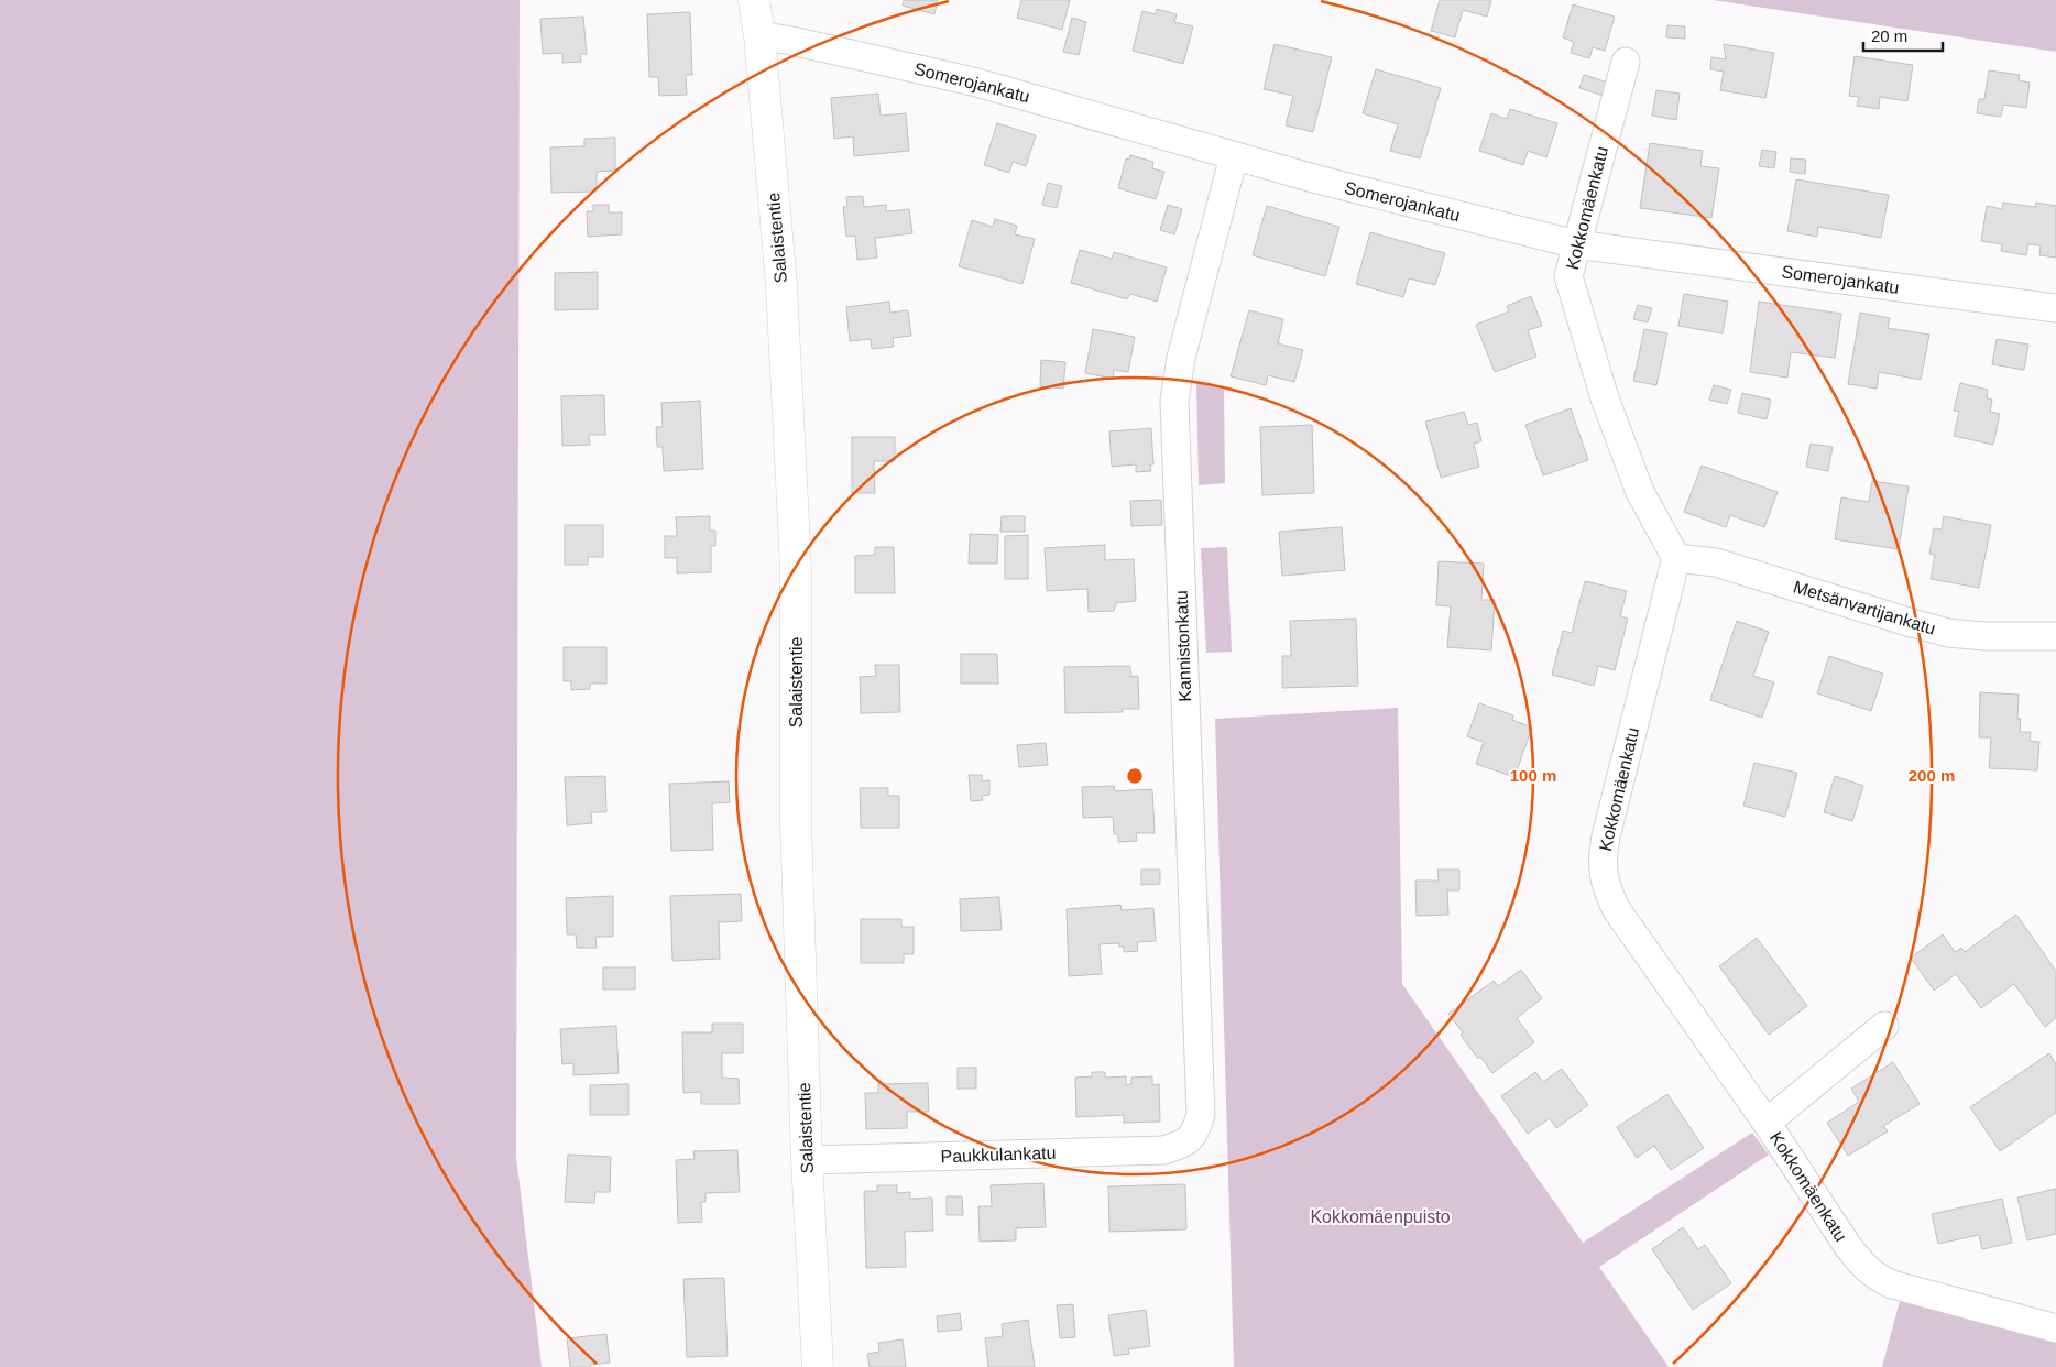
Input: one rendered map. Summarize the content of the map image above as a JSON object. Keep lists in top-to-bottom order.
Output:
{
  "streets": {
    "street": [
      "Somerojankatu",
      "Kokkomäenkatu",
      "Salaistentie",
      "Metsänvartijankatu",
      "Kannistonkatu",
      "Paukkulankatu"
    ]
  },
  "crossings": [
    ["Somerojankatu", "Kokkomäenkatu"],
    ["Somerojankatu", "Salaistentie"],
    ["Somerojankatu", "Kannistonkatu"],
    ["Kokkomäenkatu", "Metsänvartijankatu"],
    ["Salaistentie", "Paukkulankatu"],
    ["Kannistonkatu", "Paukkulankatu"]
  ],
  "parks": ["Kokkomäenpuisto"],
  "scale_bar": "20 m",
  "rings": ["100 m", "200 m"]
}
